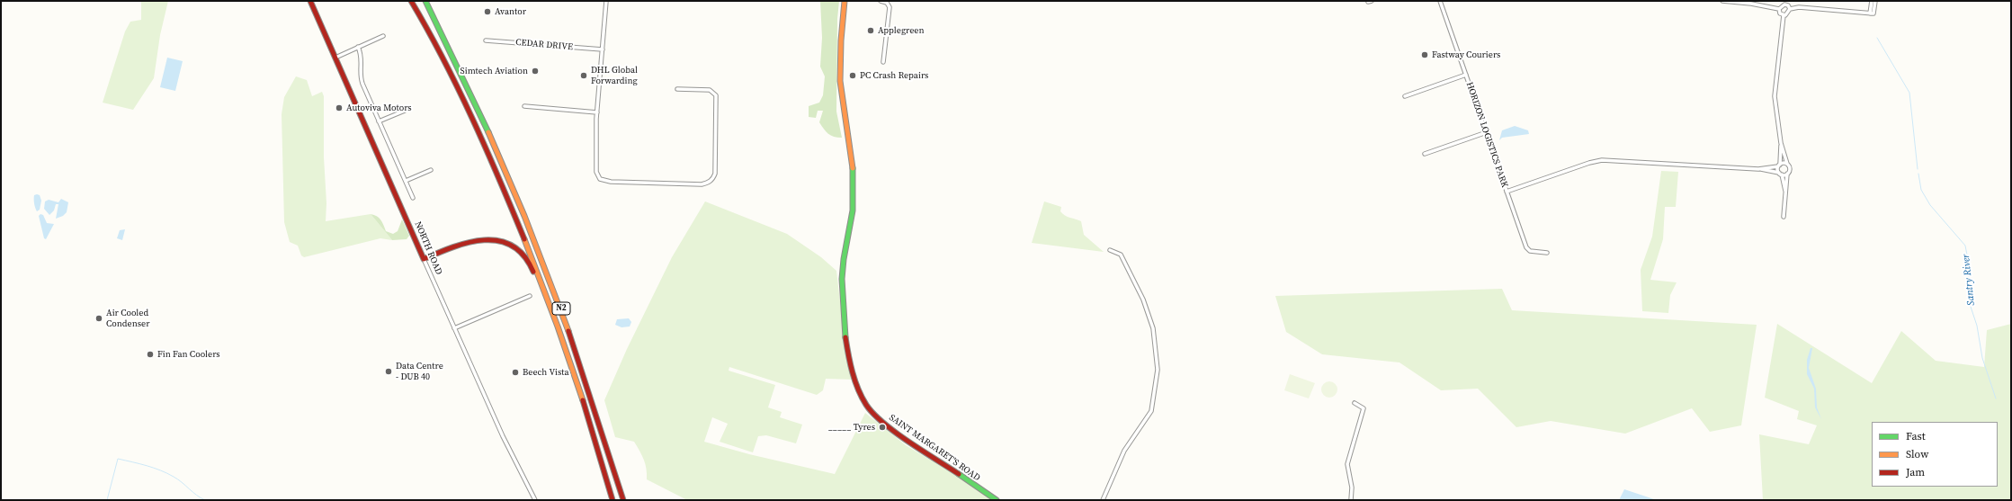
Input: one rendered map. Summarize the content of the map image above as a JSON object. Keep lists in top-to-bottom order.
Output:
{
  "streets": {
    "main road": ["NORTH ROAD", "N2", "SAINT MARGARET'S ROAD"],
    "street": ["CEDAR DRIVE", "HORIZON LOGISTICS PARK"]
  },
  "water": ["Santry River"],
  "places": [
    "Avantor",
    "Applegreen",
    "Fastway Couriers",
    "Simtech Aviation",
    "DHL Global Forwarding",
    "PC Crash Repairs",
    "Autoviva Motors",
    "Air Cooled Condenser",
    "Fin Fan Coolers",
    "Data Centre - DUB 40",
    "Beech Vista",
    "_____ Tyres"
  ],
  "legend": ["Fast", "Slow", "Jam"]
}
